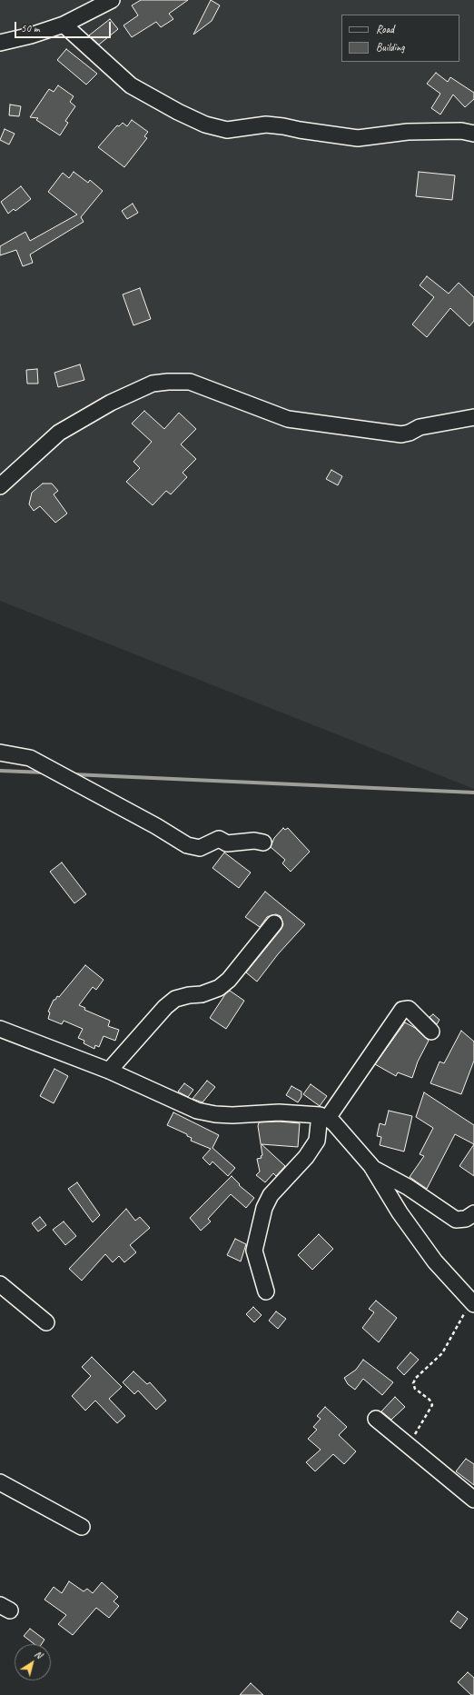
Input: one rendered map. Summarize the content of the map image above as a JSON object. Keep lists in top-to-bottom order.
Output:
{
  "legend": ["Road", "Building"],
  "scale_bar": "50 m",
  "north": "top right"
}
